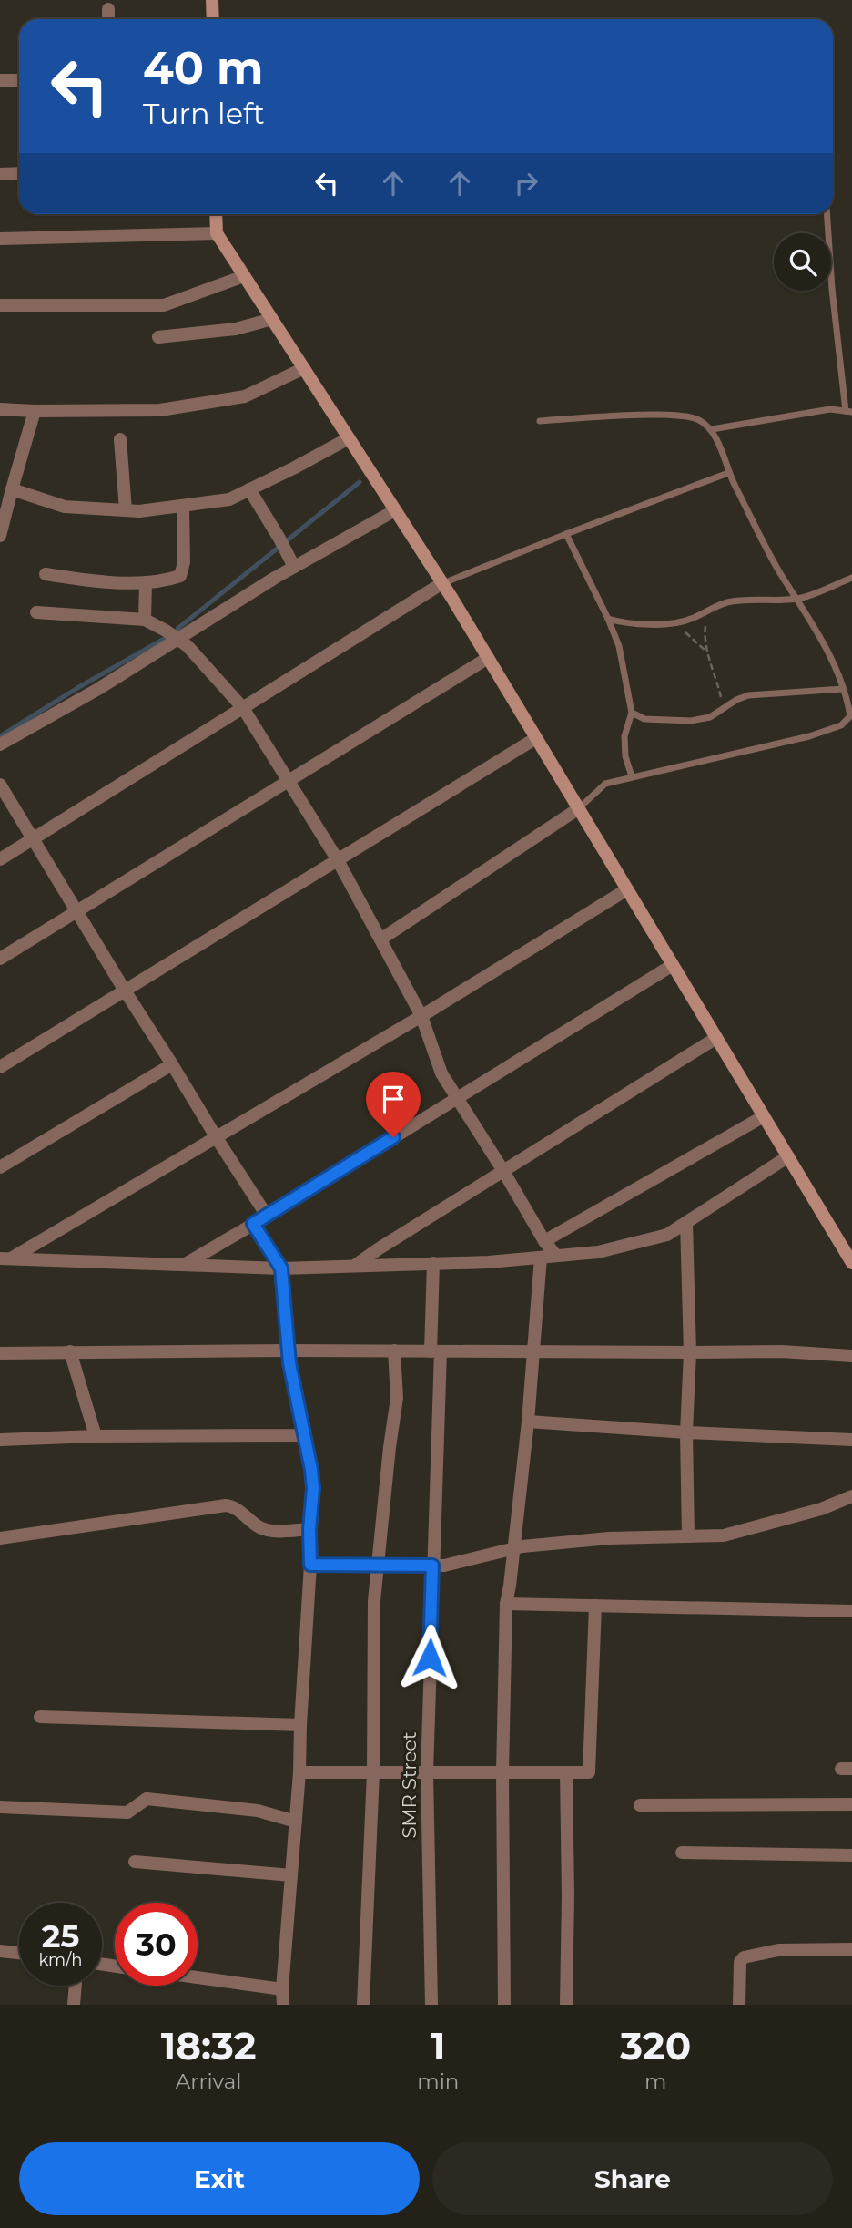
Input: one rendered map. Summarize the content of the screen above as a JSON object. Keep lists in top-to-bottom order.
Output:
{
  "streets": {
    "street": ["SMR Street"]
  },
  "page": {
    "turn": ["40 m", "Turn left"],
    "speed": "25 km/h",
    "limit": "30",
    "eta": [
      "18:32",
      "Arrival",
      "1",
      "min",
      "320",
      "m"
    ],
    "buttons": ["Exit", "Share"]
  }
}
